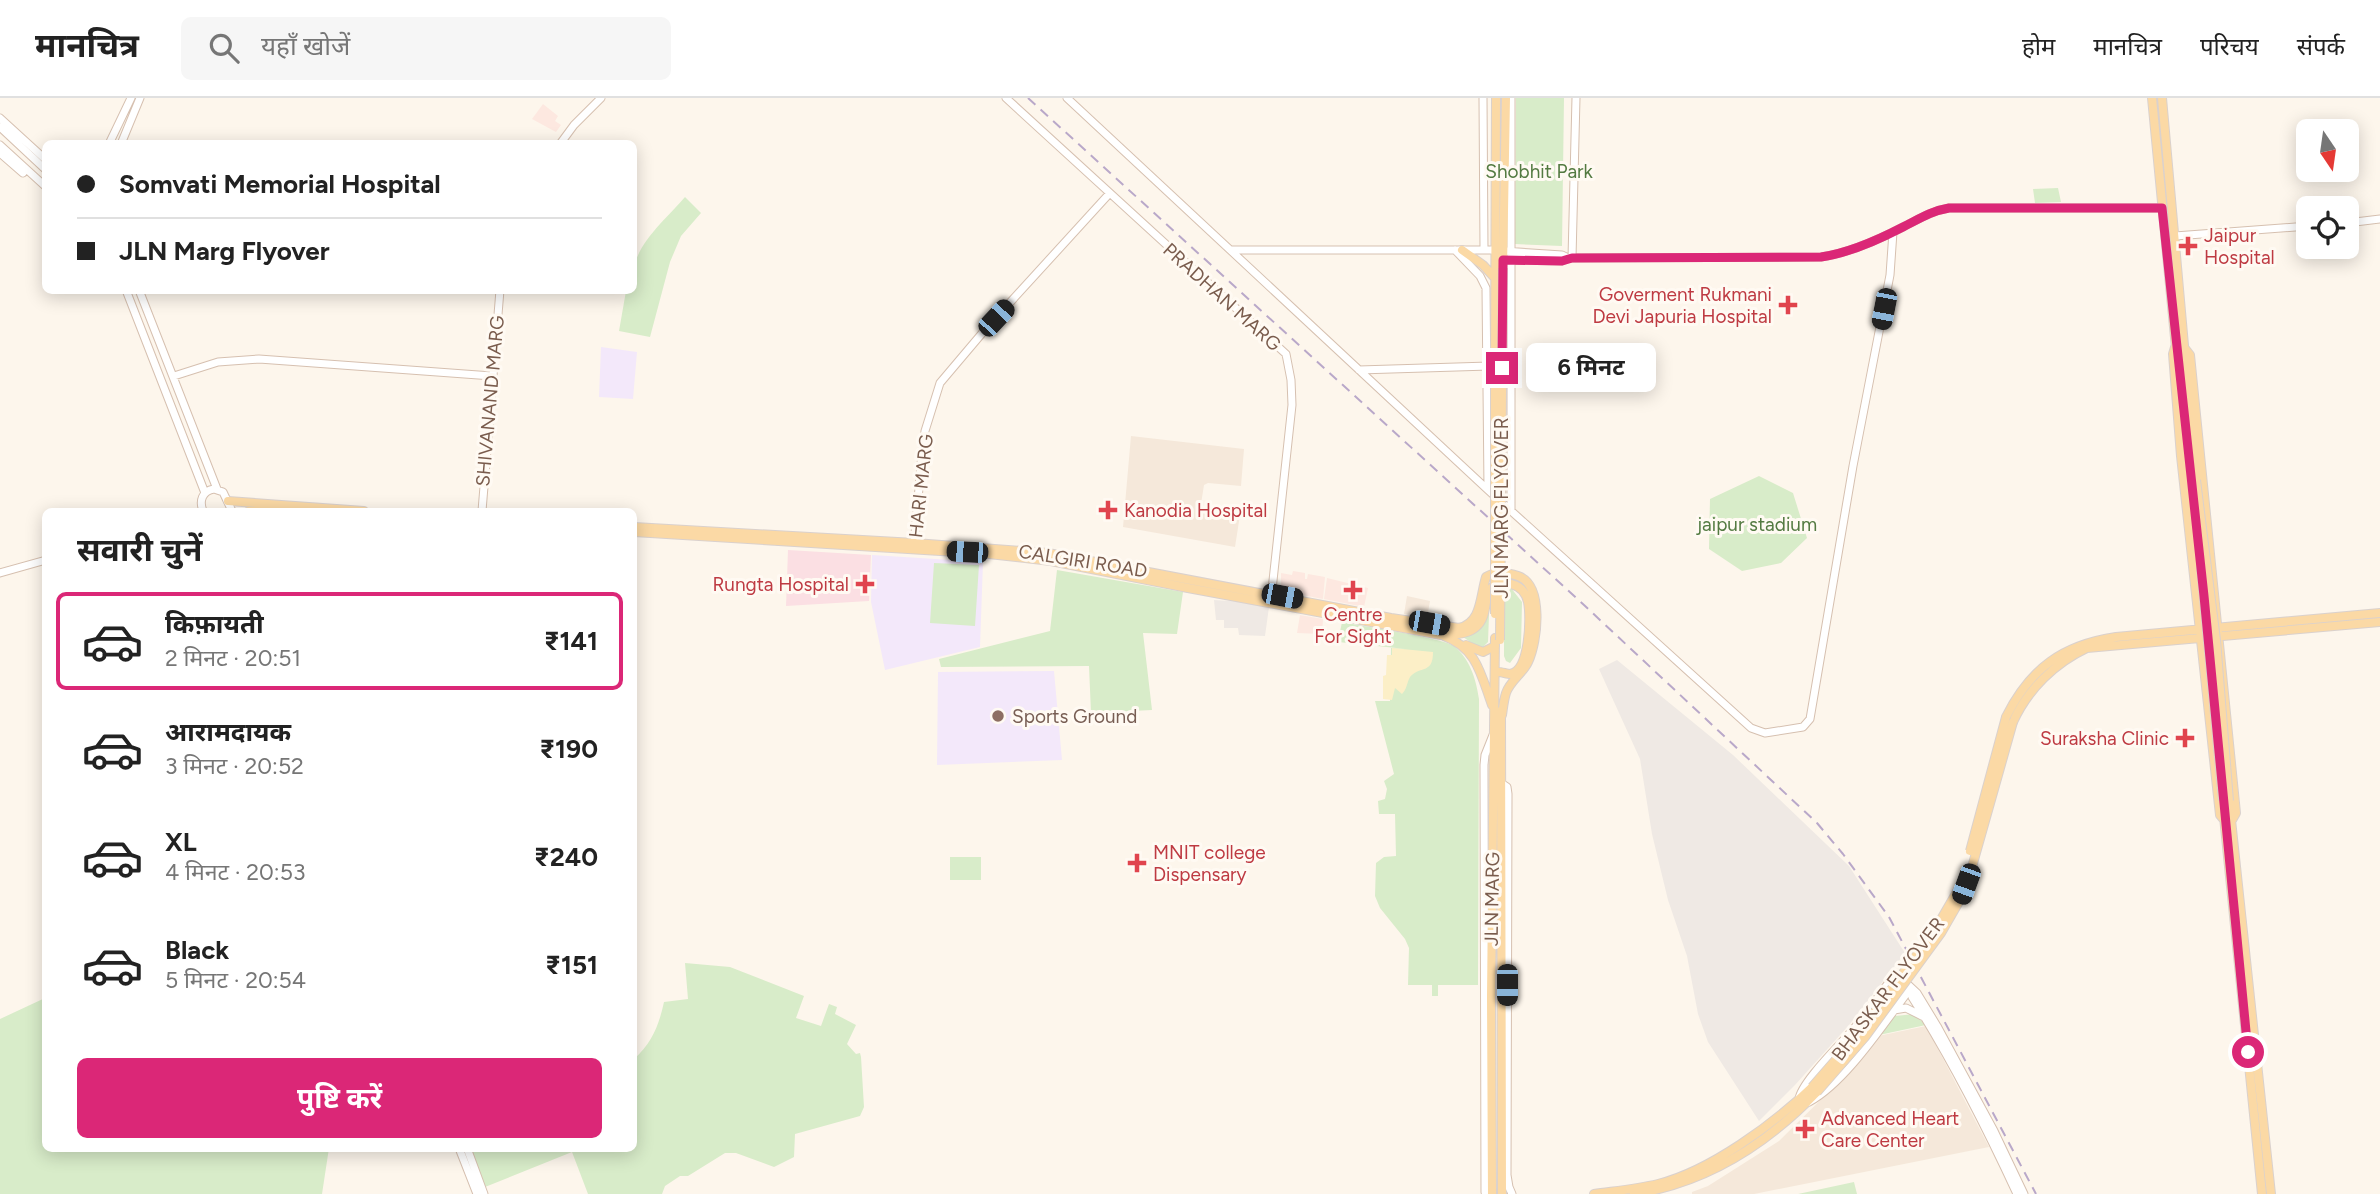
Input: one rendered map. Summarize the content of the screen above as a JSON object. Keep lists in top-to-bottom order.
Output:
{
  "streets": {
    "main road": [
      "JLN MARG FLYOVER",
      "CALGIRI ROAD",
      "JLN MARG",
      "BHASKAR FLYOVER"
    ],
    "street": ["PRADHAN MARG", "SHIVANAND MARG", "HARI MARG"]
  },
  "crossings": [
    ["PRADHAN MARG", "HARI MARG"],
    ["PRADHAN MARG", "CALGIRI ROAD"],
    ["HARI MARG", "CALGIRI ROAD"],
    ["JLN MARG FLYOVER", "JLN MARG"]
  ],
  "parks": ["Shobhit Park", "jaipur stadium"],
  "places": {
    "health": [
      "Jaipur Hospital",
      "Goverment Rukmani Devi Japuria Hospital",
      "Kanodia Hospital",
      "Rungta Hospital",
      "Centre For Sight",
      "Suraksha Clinic",
      "MNIT college Dispensary",
      "Advanced Heart Care Center"
    ],
    "other": ["Sports Ground"]
  },
  "north": "bottom",
  "page": {
    "header": "मानचित्र",
    "search": "यहाँ खोजें",
    "nav": [
      "होम",
      "मानचित्र",
      "परिचय",
      "संपर्क"
    ],
    "banner": ["Somvati Memorial Hospital", "JLN Marg Flyover"],
    "bubble": "6 मिनट",
    "heading": "सवारी चुनें",
    "list": [
      {
        "name": "किफ़ायती",
        "note": "2 मिनट · 20:51",
        "value": "₹141"
      },
      {
        "name": "आरामदायक",
        "note": "3 मिनट · 20:52",
        "value": "₹190"
      },
      {
        "name": "XL",
        "note": "4 मिनट · 20:53",
        "value": "₹240"
      },
      {
        "name": "Black",
        "note": "5 मिनट · 20:54",
        "value": "₹151"
      }
    ],
    "buttons": "पुष्टि करें"
  }
}
